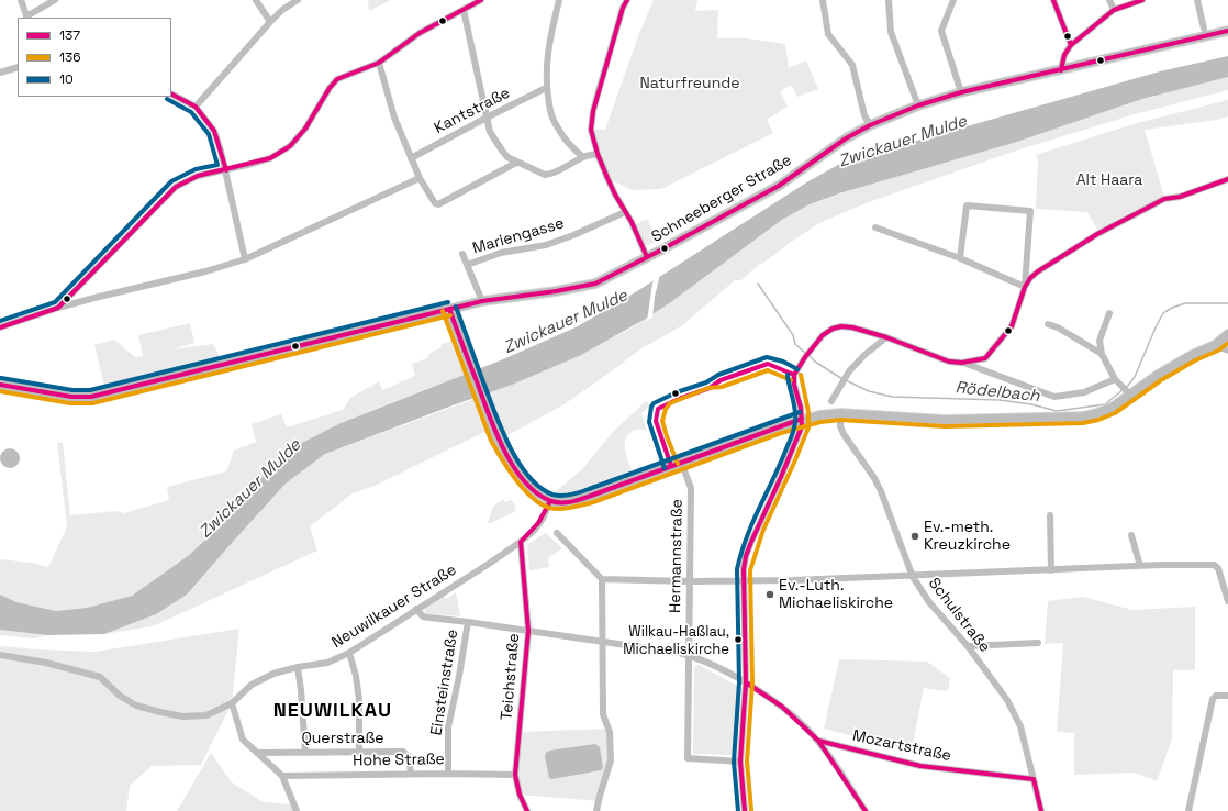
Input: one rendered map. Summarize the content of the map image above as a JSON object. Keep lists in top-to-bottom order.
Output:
{
  "streets": {
    "main road": ["Schneeberger Straße"],
    "street": [
      "Kantstraße",
      "Mariengasse",
      "Hermannstraße",
      "Neuwilkauer Straße",
      "Schulstraße",
      "Teichstraße",
      "Einsteinstraße",
      "Querstraße",
      "Mozartstraße",
      "Hohe Straße"
    ]
  },
  "crossings": [
    ["Neuwilkauer Straße", "Teichstraße"],
    ["Schulstraße", "Mozartstraße"],
    ["Teichstraße", "Hohe Straße"],
    ["Einsteinstraße", "Hohe Straße"],
    ["Querstraße", "Hohe Straße"]
  ],
  "districts": ["NEUWILKAU"],
  "water": ["Zwickauer Mulde", "Rödelbach"],
  "parks": ["Naturfreunde", "Alt Haara"],
  "places": ["Ev.-meth. Kreuzkirche", "Ev.-Luth. Michaeliskirche", "Wilkau-Haßlau, Michaeliskirche"],
  "lines": ["transit line 137", "transit line 10", "transit line 136"],
  "legend": ["137", "136", "10"]
}
